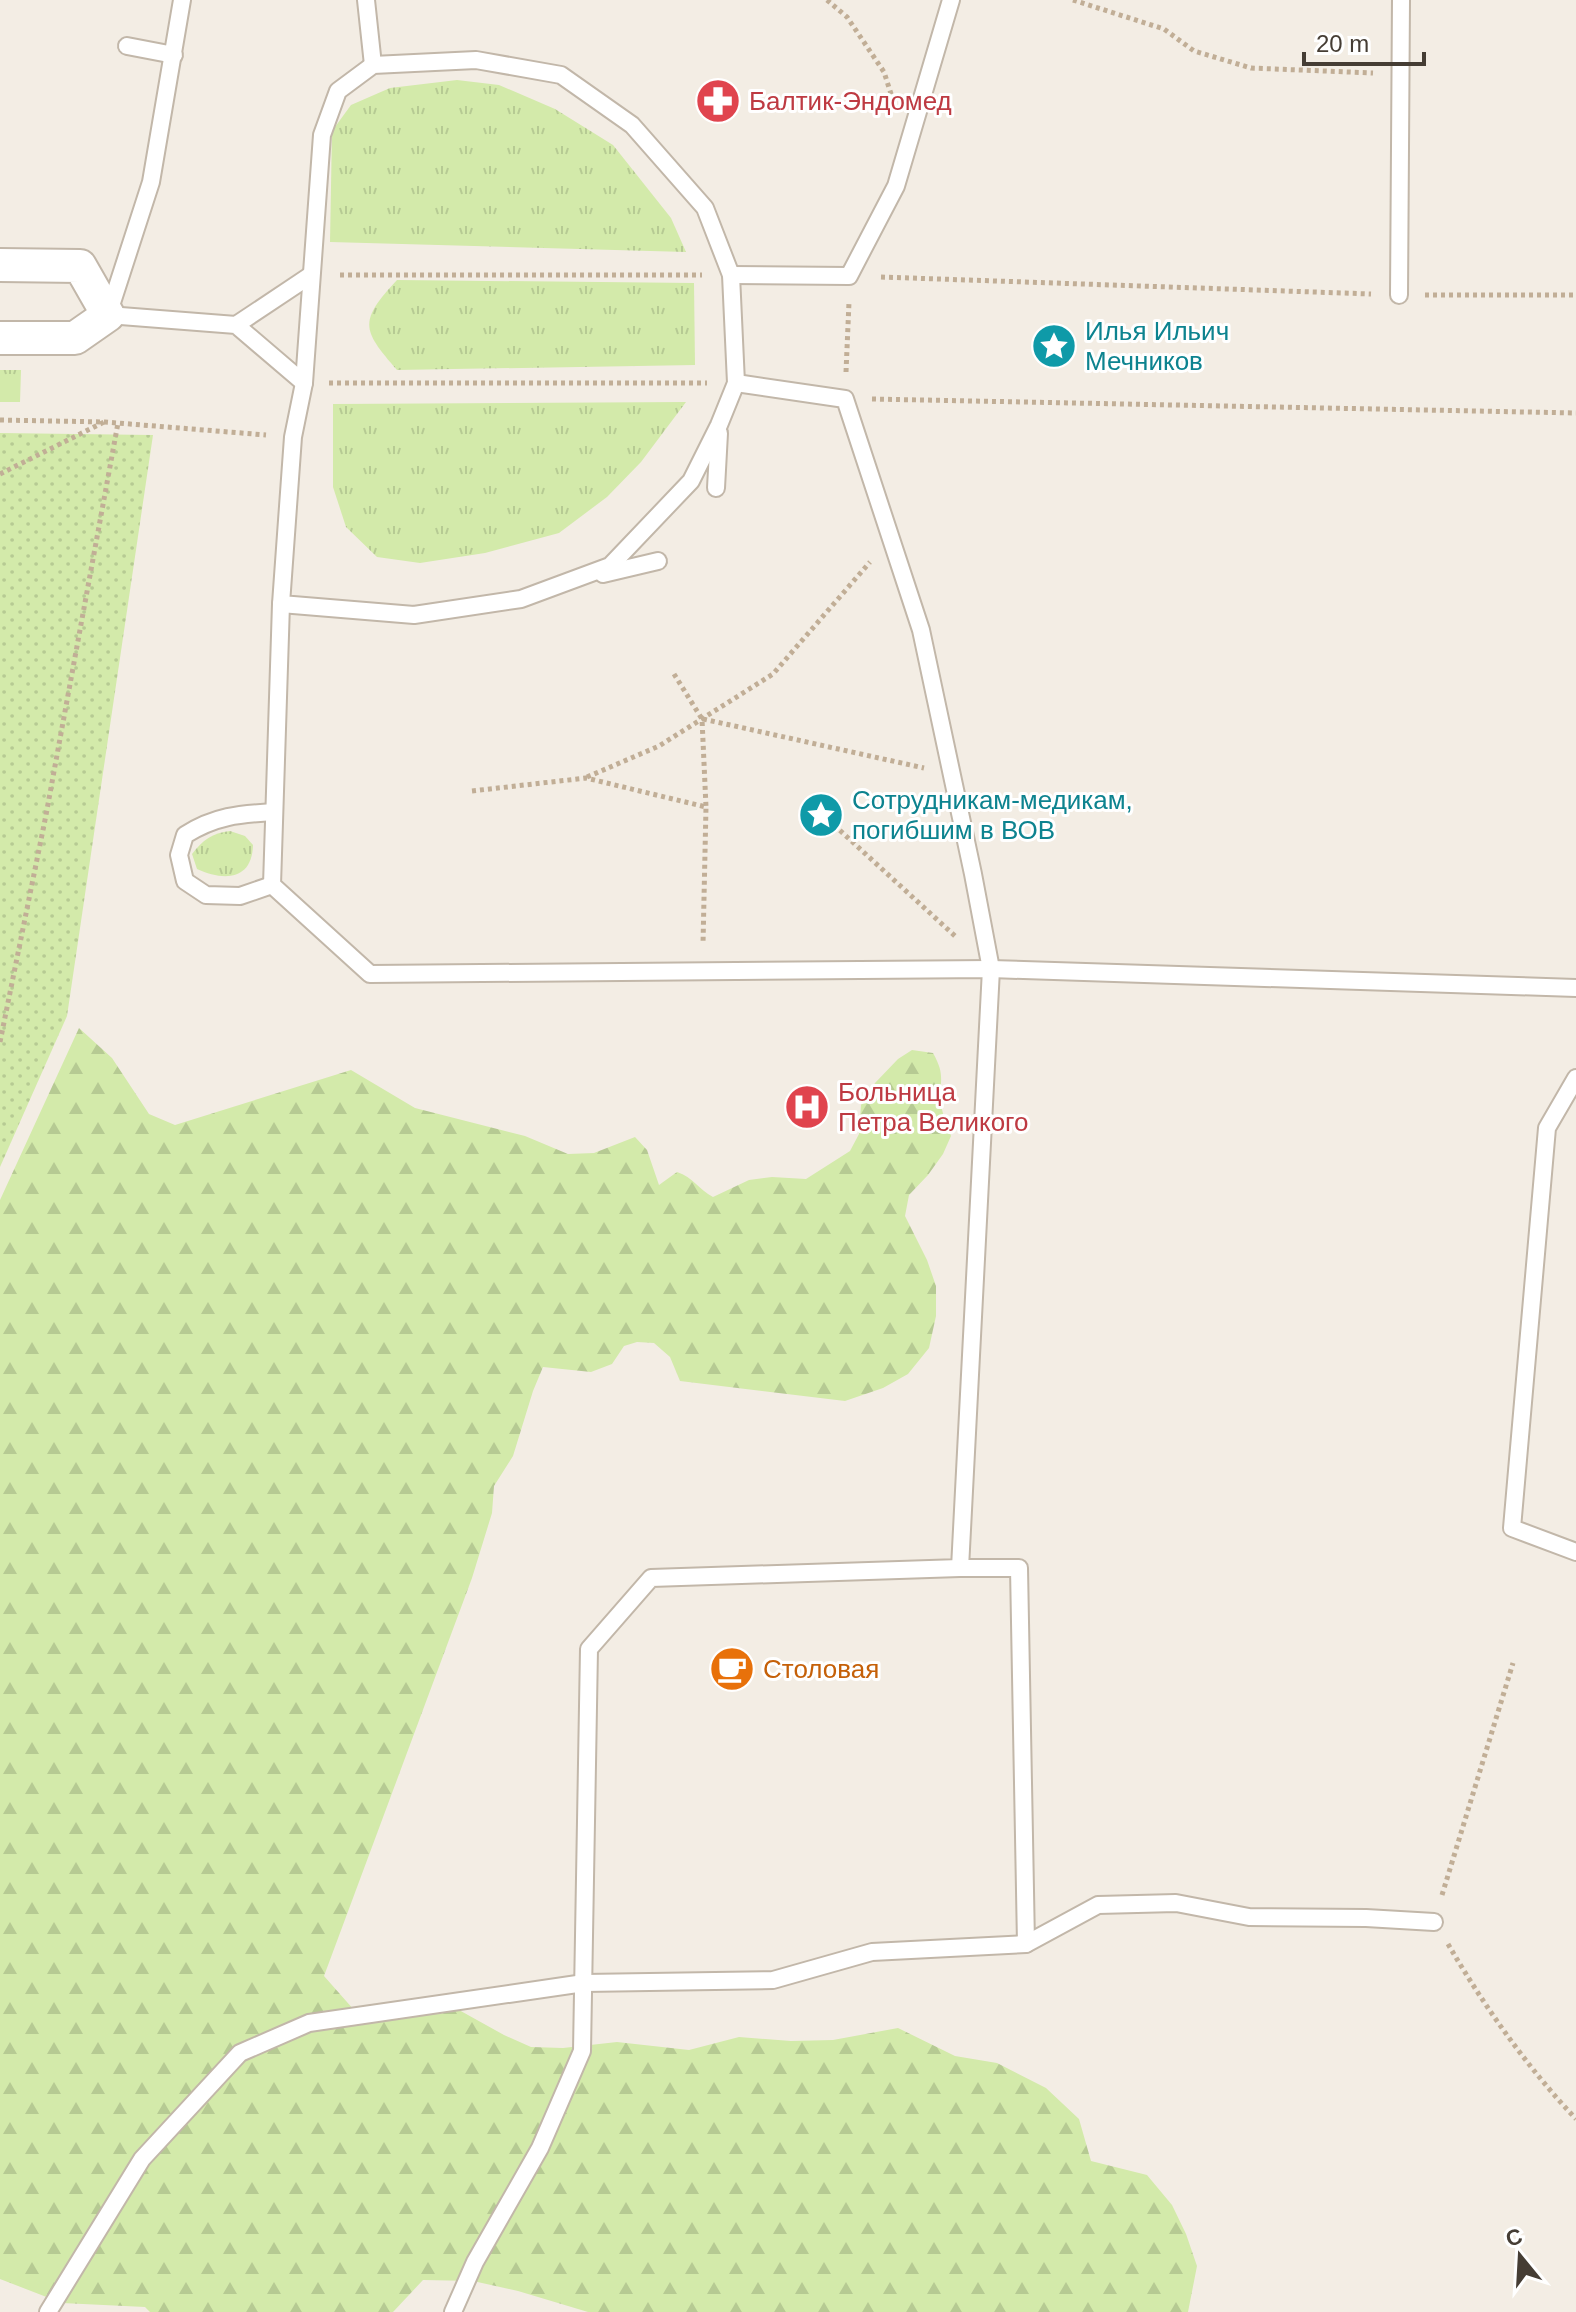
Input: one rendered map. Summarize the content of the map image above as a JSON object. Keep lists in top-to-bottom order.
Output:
{
  "places": {
    "pharmacy": ["Балтик-Эндомед"],
    "place": ["Илья Ильич Мечников", "Сотрудникам-медикам, погибшим в ВОВ"],
    "hospital": ["Больница Петра Великого"],
    "cafe": ["Столовая"]
  },
  "scale_bar": "20 m",
  "north": "top"
}
